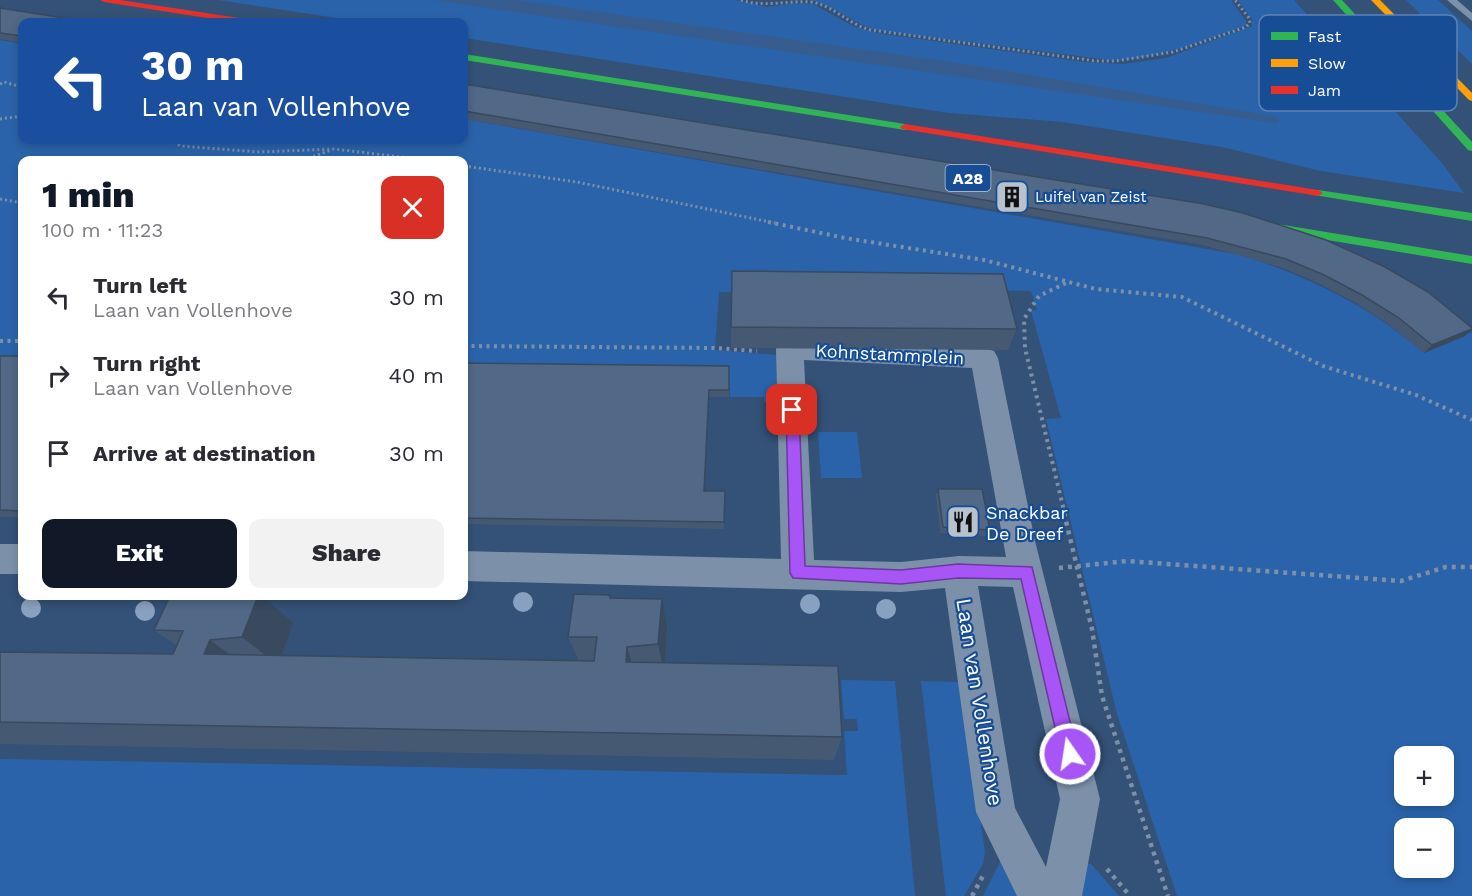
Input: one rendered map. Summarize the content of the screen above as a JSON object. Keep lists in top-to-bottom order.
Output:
{
  "streets": {
    "main road": ["A28"],
    "street": ["Kohnstammplein", "Laan van Vollenhove"]
  },
  "crossings": [
    ["Kohnstammplein", "Laan van Vollenhove"]
  ],
  "places": {
    "building": ["Luifel van Zeist"],
    "restaurant": ["Snackbar De Dreef"]
  },
  "legend": ["Fast", "Slow", "Jam"],
  "page": {
    "turn": ["30 m", "Laan van Vollenhove"],
    "heading": ["1 min", "100 m · 11:23"],
    "list": [
      {
        "name": "Turn left",
        "note": "Laan van Vollenhove",
        "value": "30 m"
      },
      {
        "name": "Turn right",
        "note": "Laan van Vollenhove",
        "value": "40 m"
      },
      {
        "name": "Arrive at destination",
        "value": "30 m"
      }
    ],
    "buttons": ["Exit", "Share"],
    "map_buttons": ["+", "−"]
  }
}
